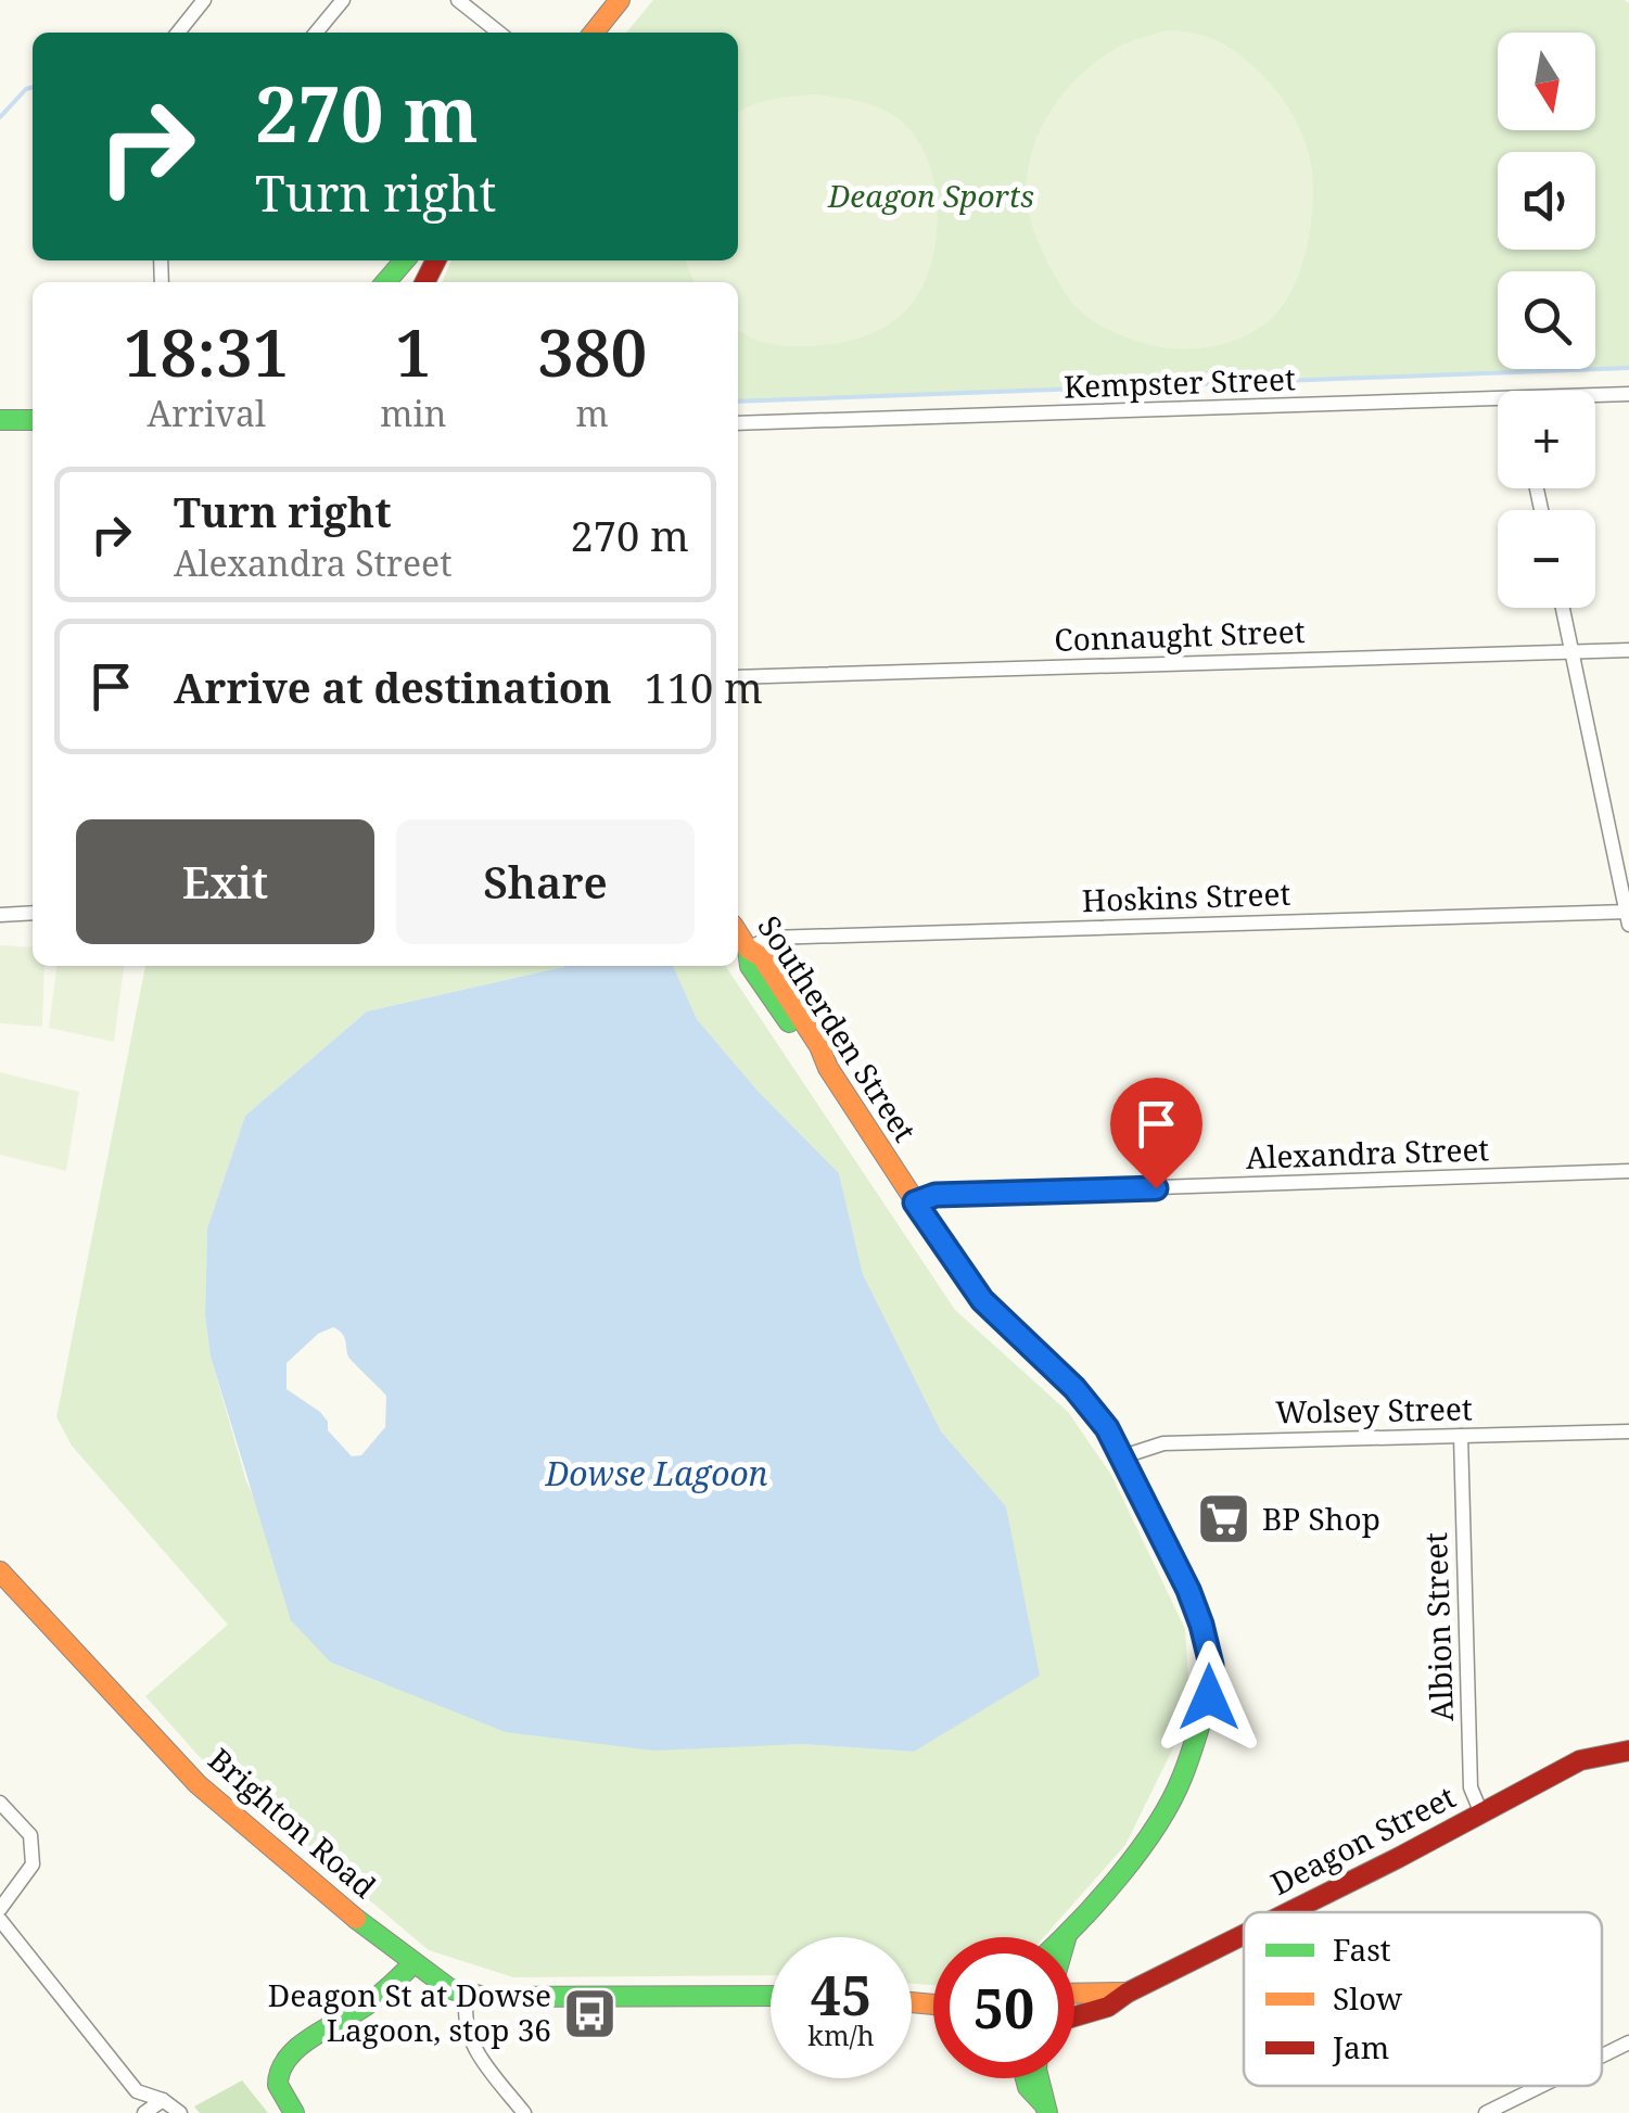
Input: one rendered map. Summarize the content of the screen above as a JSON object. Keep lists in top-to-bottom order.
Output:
{
  "streets": {
    "main road": ["Southerden Street", "Brighton Road", "Deagon Street"],
    "street": [
      "Kempster Street",
      "Connaught Street",
      "Hoskins Street",
      "Alexandra Street",
      "Wolsey Street",
      "Albion Street"
    ]
  },
  "crossings": [
    ["Hoskins Street", "Southerden Street"],
    ["Southerden Street", "Alexandra Street"],
    ["Southerden Street", "Wolsey Street"],
    ["Wolsey Street", "Albion Street"],
    ["Albion Street", "Deagon Street"]
  ],
  "water": ["Dowse Lagoon"],
  "parks": ["Deagon Sports"],
  "places": {
    "supermarket": ["BP Shop"],
    "bus stop": ["Deagon St at Dowse Lagoon, stop 36"]
  },
  "legend": ["Fast", "Slow", "Jam"],
  "north": "bottom",
  "page": {
    "map_buttons": ["+", "−"],
    "turn": ["270 m", "Turn right"],
    "eta": [
      "18:31",
      "Arrival",
      "1",
      "min",
      "380",
      "m"
    ],
    "list": [
      {
        "name": "Turn right",
        "note": "Alexandra Street",
        "value": "270 m"
      },
      {
        "name": "Arrive at destination",
        "value": "110 m"
      }
    ],
    "buttons": ["Exit", "Share"],
    "speed": "45 km/h",
    "limit": "50"
  }
}
